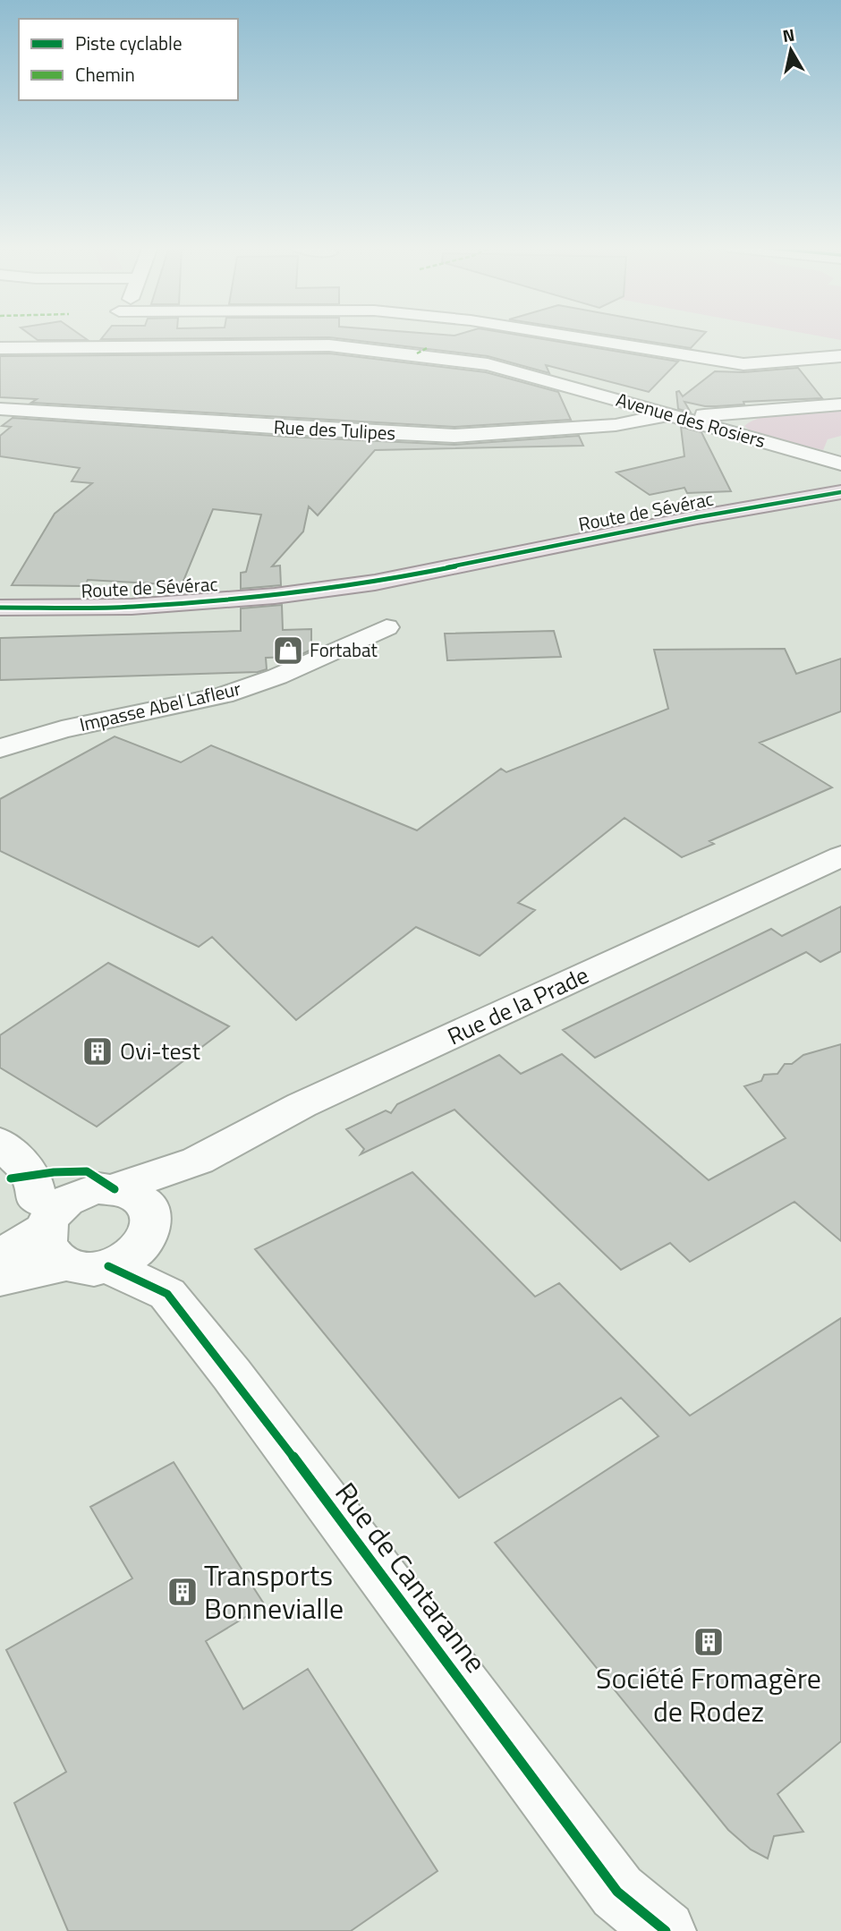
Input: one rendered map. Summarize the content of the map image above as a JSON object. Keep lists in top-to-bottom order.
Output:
{
  "streets": {
    "main road": ["Route de Sévérac"],
    "street": [
      "Avenue des Rosiers",
      "Rue des Tulipes",
      "Impasse Abel Lafleur",
      "Rue de la Prade",
      "Rue de Cantaranne"
    ]
  },
  "crossings": [
    ["Avenue des Rosiers", "Rue des Tulipes"],
    ["Rue de la Prade", "Rue de Cantaranne"]
  ],
  "places": {
    "shop": ["Fortabat"],
    "building": ["Ovi-test", "Transports Bonnevialle", "Société Fromagère de Rodez"]
  },
  "legend": ["Piste cyclable", "Chemin"],
  "north": "top"
}
